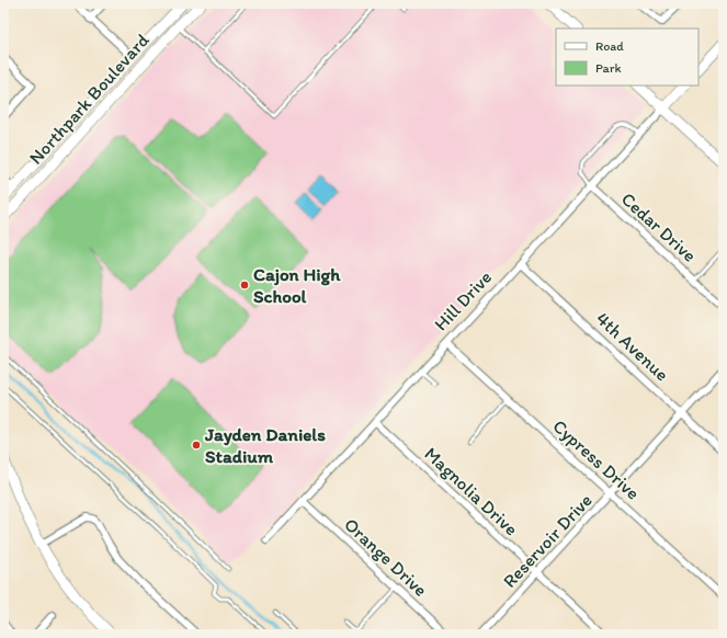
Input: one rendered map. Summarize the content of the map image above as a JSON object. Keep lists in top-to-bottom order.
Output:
{
  "streets": {
    "main road": ["Northpark Boulevard", "Hill Drive"],
    "street": [
      "Cedar Drive",
      "4th Avenue",
      "Cypress Drive",
      "Magnolia Drive",
      "Reservoir Drive",
      "Orange Drive"
    ]
  },
  "crossings": [
    ["Cedar Drive", "Hill Drive"],
    ["Hill Drive", "4th Avenue"],
    ["Hill Drive", "Cypress Drive"],
    ["Hill Drive", "Magnolia Drive"],
    ["Hill Drive", "Orange Drive"],
    ["4th Avenue", "Reservoir Drive"],
    ["Cypress Drive", "Reservoir Drive"],
    ["Magnolia Drive", "Reservoir Drive"]
  ],
  "places": ["Cajon High School", "Jayden Daniels Stadium"],
  "legend": ["Road", "Park"]
}
